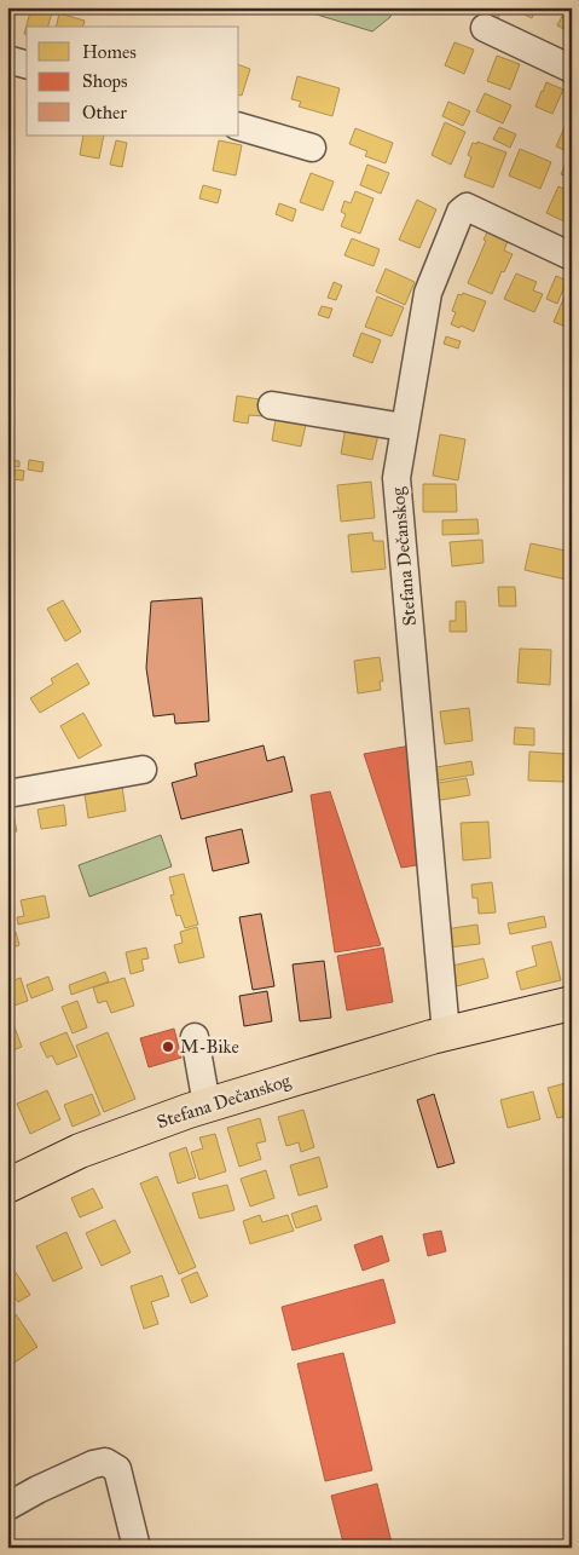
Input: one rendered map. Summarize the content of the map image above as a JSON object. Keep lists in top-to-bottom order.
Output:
{
  "streets": {
    "main road": ["Stefana Dečanskog"]
  },
  "places": ["M-Bike"],
  "legend": ["Homes", "Shops", "Other"]
}
